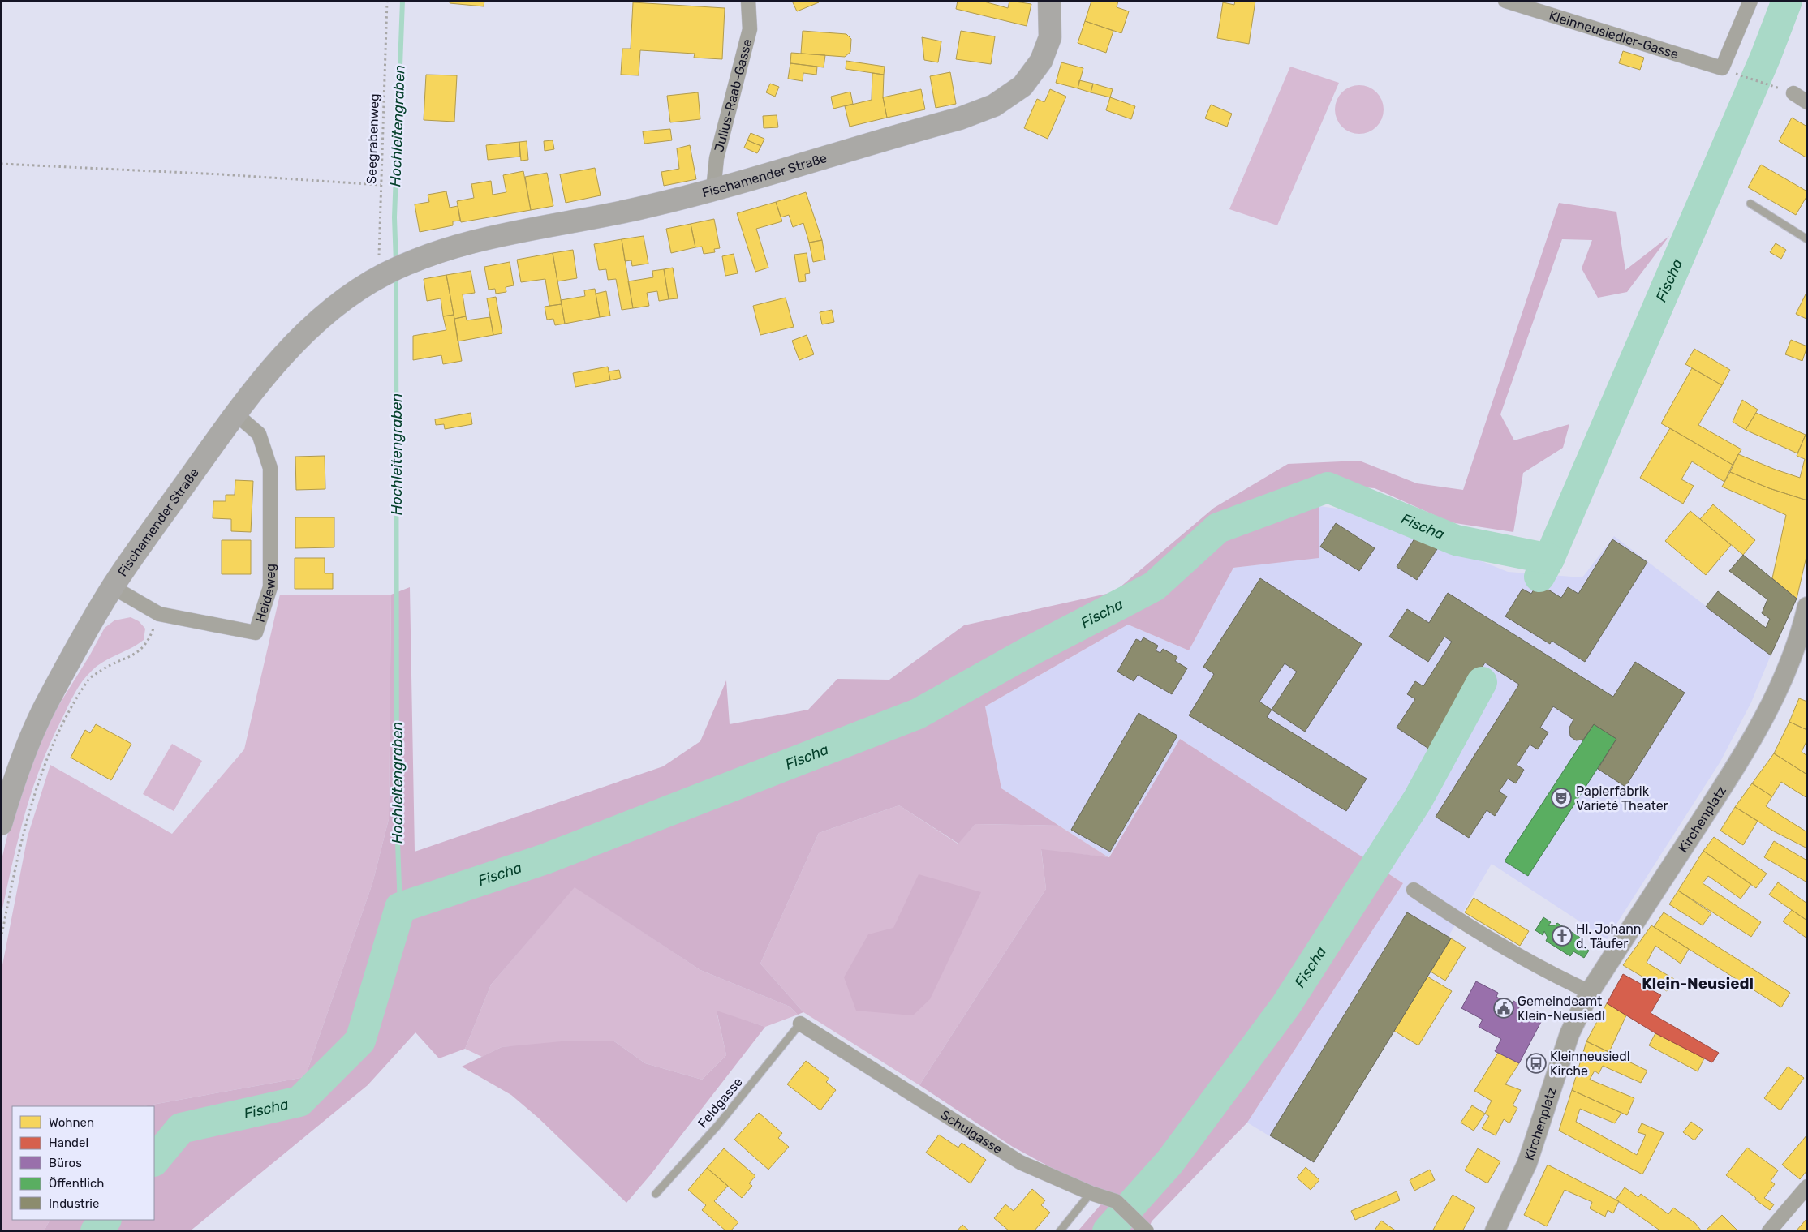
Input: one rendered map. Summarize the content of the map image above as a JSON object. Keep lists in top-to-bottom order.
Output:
{
  "streets": {
    "main road": ["Fischamender Straße", "Kirchenplatz"],
    "street": [
      "Kleinneusiedler-Gasse",
      "Julius-Raab-Gasse",
      "Heideweg",
      "Schulgasse"
    ],
    "lane": ["Feldgasse"],
    "path": ["Seegrabenweg"]
  },
  "crossings": [
    ["Julius-Raab-Gasse", "Fischamender Straße"],
    ["Seegrabenweg", "Fischamender Straße"],
    ["Fischamender Straße", "Heideweg"],
    ["Feldgasse", "Schulgasse"]
  ],
  "districts": ["Klein-Neusiedl"],
  "water": ["Hochleitengraben", "Fischa"],
  "places": {
    "theatre": ["Papierfabrik Varieté Theater"],
    "church": ["Hl. Johann d. Täufer"],
    "public building": ["Gemeindeamt Klein-Neusiedl"],
    "bus stop": ["Kleinneusiedl Kirche"]
  },
  "legend": [
    "Wohnen",
    "Handel",
    "Büros",
    "Öffentlich",
    "Industrie"
  ]
}
